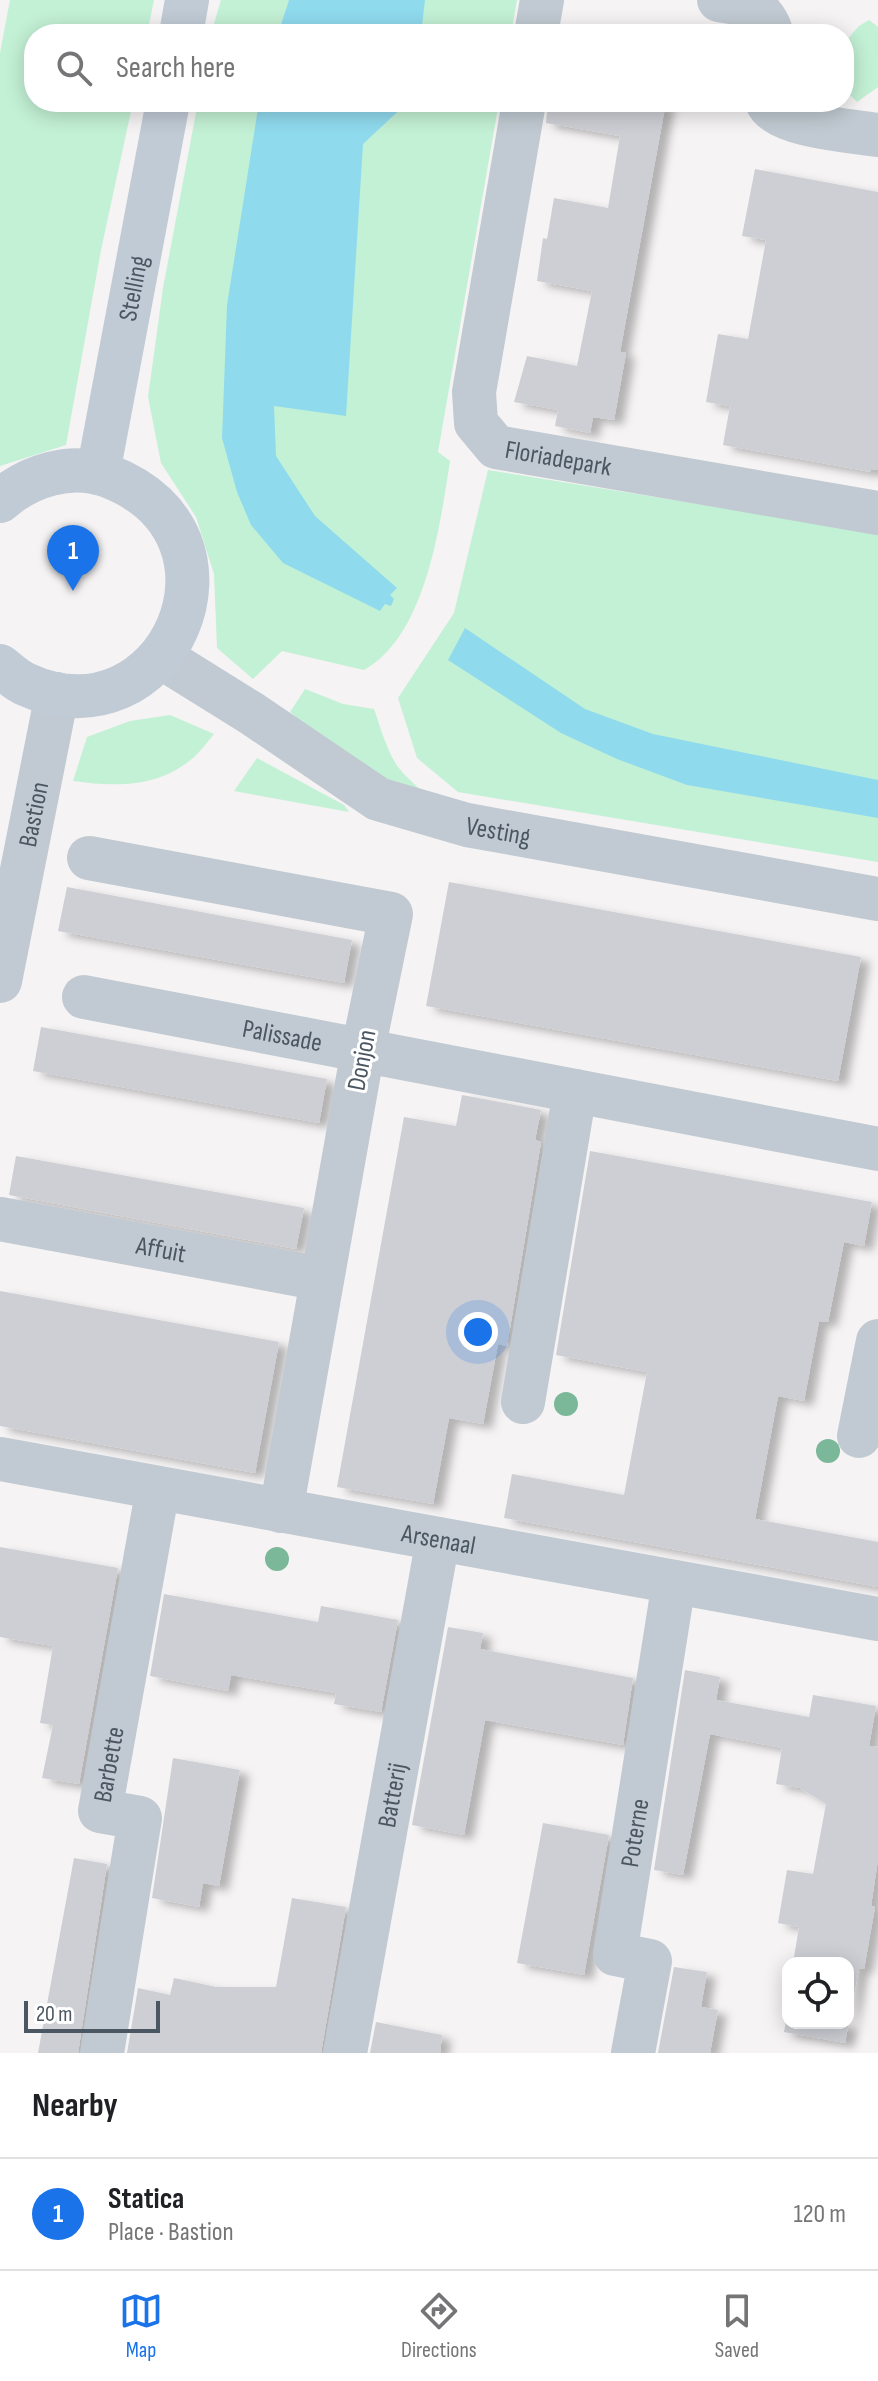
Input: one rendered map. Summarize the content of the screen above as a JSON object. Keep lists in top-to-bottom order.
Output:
{
  "streets": {
    "street": [
      "Stelling",
      "Floriadepark",
      "Bastion",
      "Vesting",
      "Palissade",
      "Donjon",
      "Affuit",
      "Arsenaal",
      "Barbette",
      "Batterij",
      "Poterne"
    ]
  },
  "crossings": [
    ["Palissade", "Donjon"],
    ["Donjon", "Affuit"],
    ["Donjon", "Arsenaal"],
    ["Arsenaal", "Barbette"],
    ["Arsenaal", "Batterij"],
    ["Arsenaal", "Poterne"]
  ],
  "scale_bar": "20 m",
  "page": {
    "search": "Search here",
    "pins": "1",
    "scale": "20 m",
    "heading": "Nearby",
    "list": [
      {
        "mark": "1",
        "name": "Statica",
        "note": "Place · Bastion",
        "value": "120 m"
      }
    ],
    "nav": ["Map", "Directions", "Saved"]
  }
}
